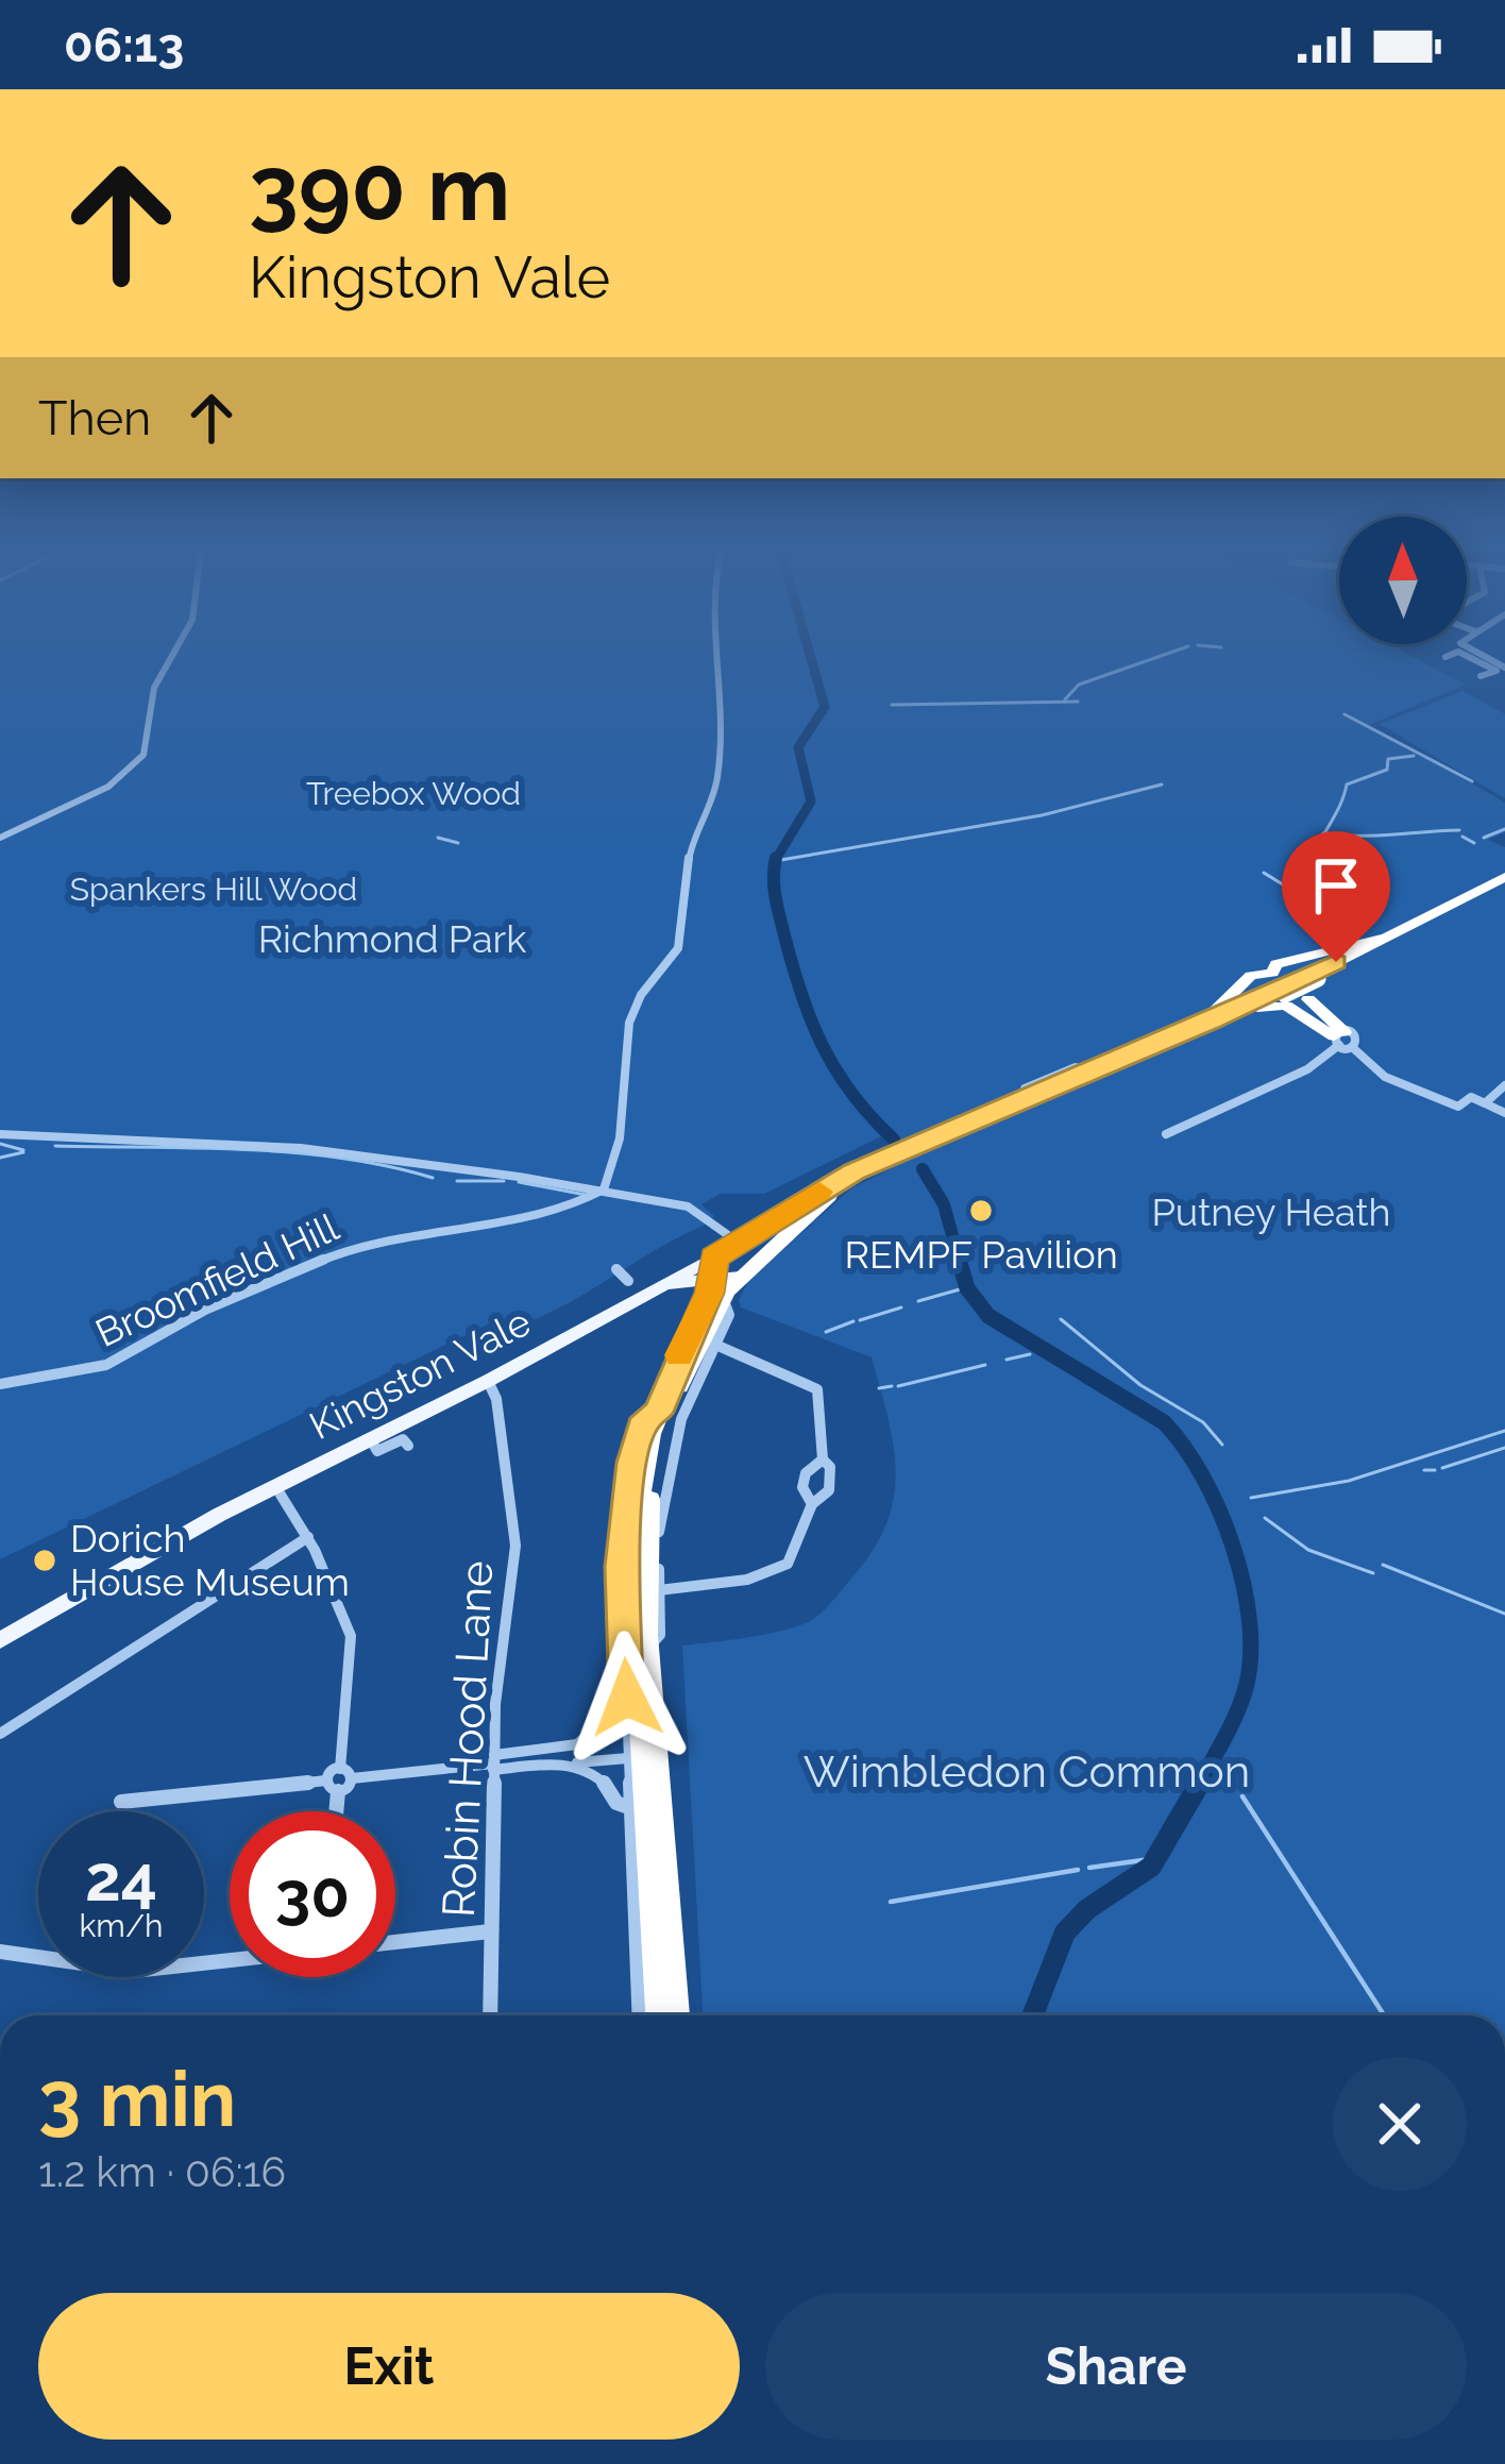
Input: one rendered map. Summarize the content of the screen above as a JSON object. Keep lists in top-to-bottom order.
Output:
{
  "streets": {
    "main road": ["Kingston Vale"],
    "street": ["Broomfield Hill", "Robin Hood Lane"]
  },
  "crossings": [
    ["Kingston Vale", "Robin Hood Lane"]
  ],
  "parks": [
    "Treebox Wood",
    "Spankers Hill Wood",
    "Richmond Park",
    "Putney Heath",
    "Wimbledon Common"
  ],
  "places": ["REMPF Pavilion", "Dorich House Museum"],
  "north": "top",
  "page": {
    "status": "06:13",
    "turn": ["390 m", "Kingston Vale"],
    "then": "Then",
    "speed": "24 km/h",
    "limit": "30",
    "heading": ["3 min", "1.2 km · 06:16"],
    "buttons": ["Exit", "Share"]
  }
}
